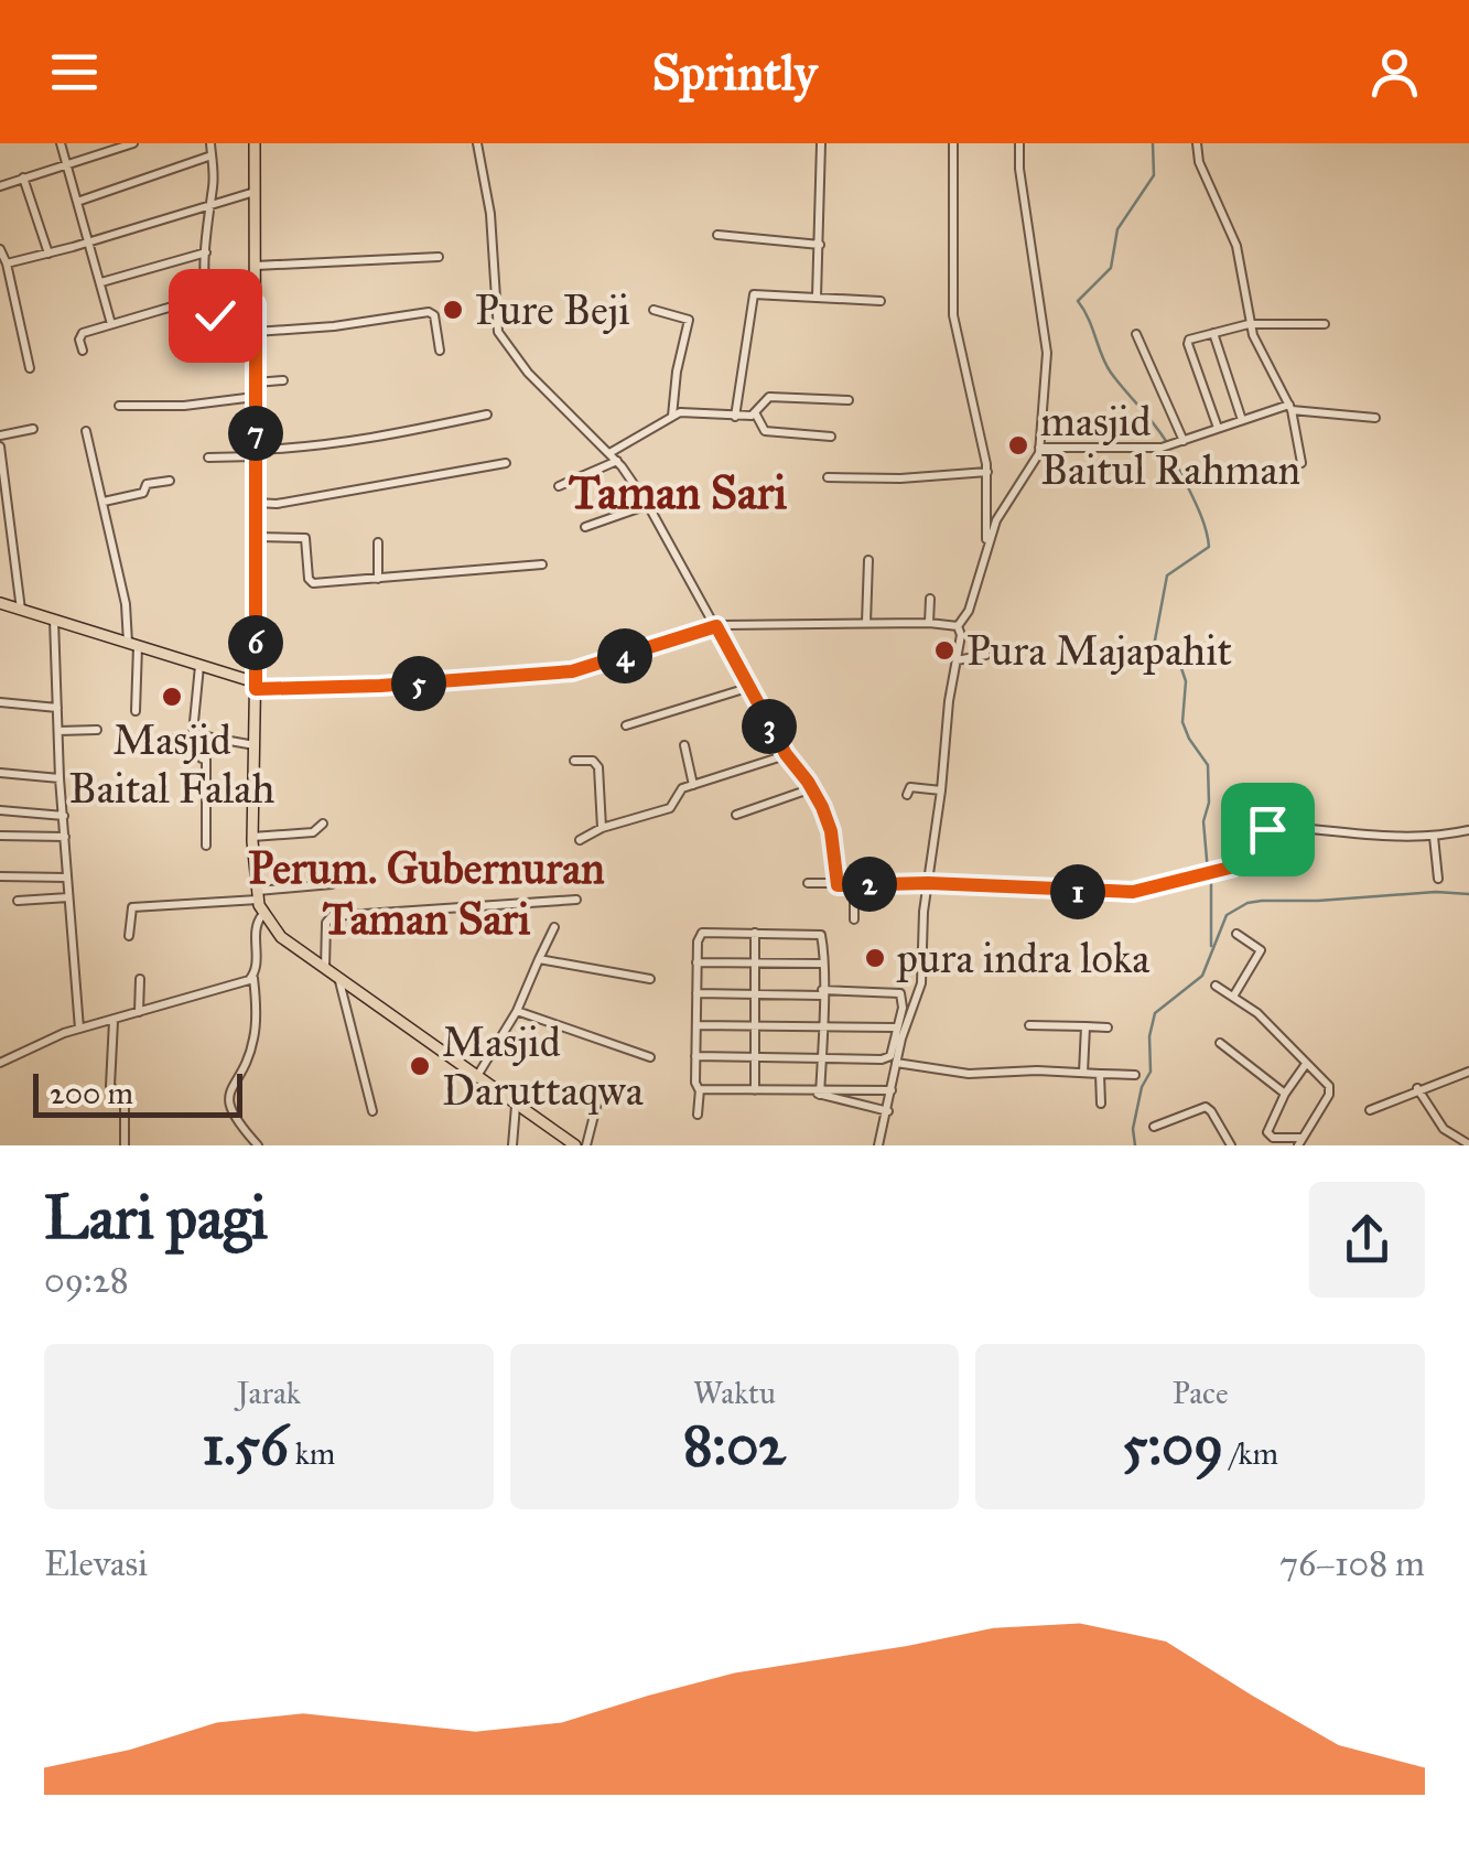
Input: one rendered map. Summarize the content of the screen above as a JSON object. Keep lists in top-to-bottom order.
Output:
{
  "districts": ["Taman Sari", "Perum. Gubernuran Taman Sari"],
  "places": [
    "Pure Beji",
    "masjid Baitul Rahman",
    "Pura Majapahit",
    "Masjid Baital Falah",
    "pura indra loka",
    "Masjid Daruttaqwa"
  ],
  "scale_bar": "200 m",
  "page": {
    "header": "Sprintly",
    "pins": [
      "7",
      "6",
      "4",
      "5",
      "3",
      "2",
      "1"
    ],
    "scale": "200 m",
    "heading": ["Lari pagi", "09:28"],
    "stats": [
      ["Jarak", "1.56 km"],
      ["Waktu", "8:02"],
      ["Pace", "5:09 /km"]
    ],
    "chart": ["Elevasi", "76–108 m"]
  }
}
